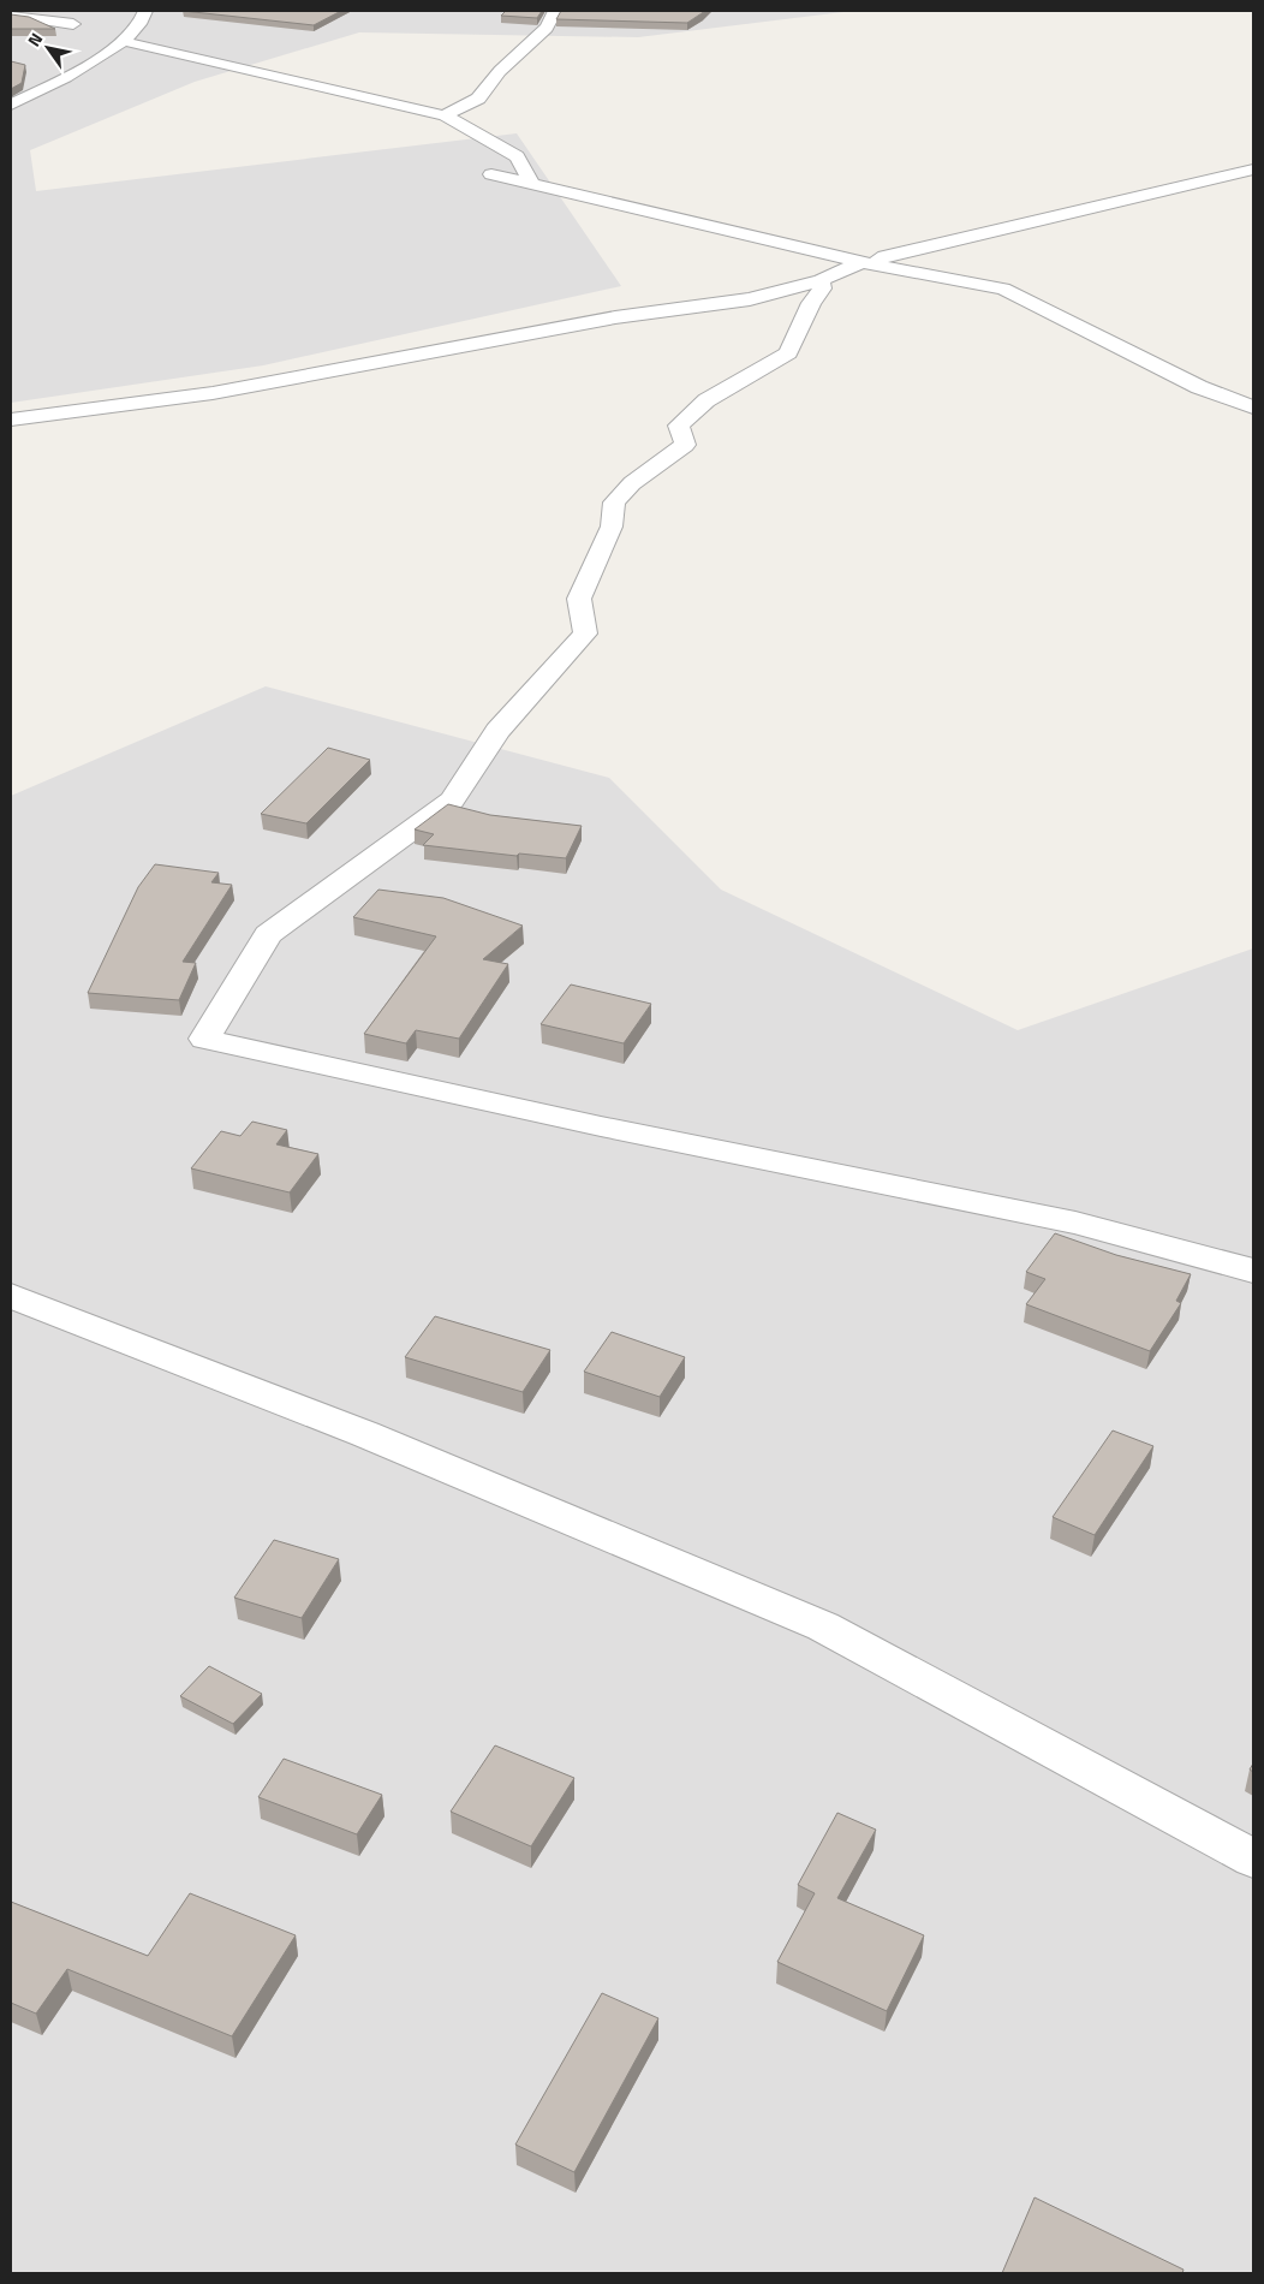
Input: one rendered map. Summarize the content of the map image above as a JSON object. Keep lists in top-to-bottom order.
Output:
{
  "north": "top left"
}
